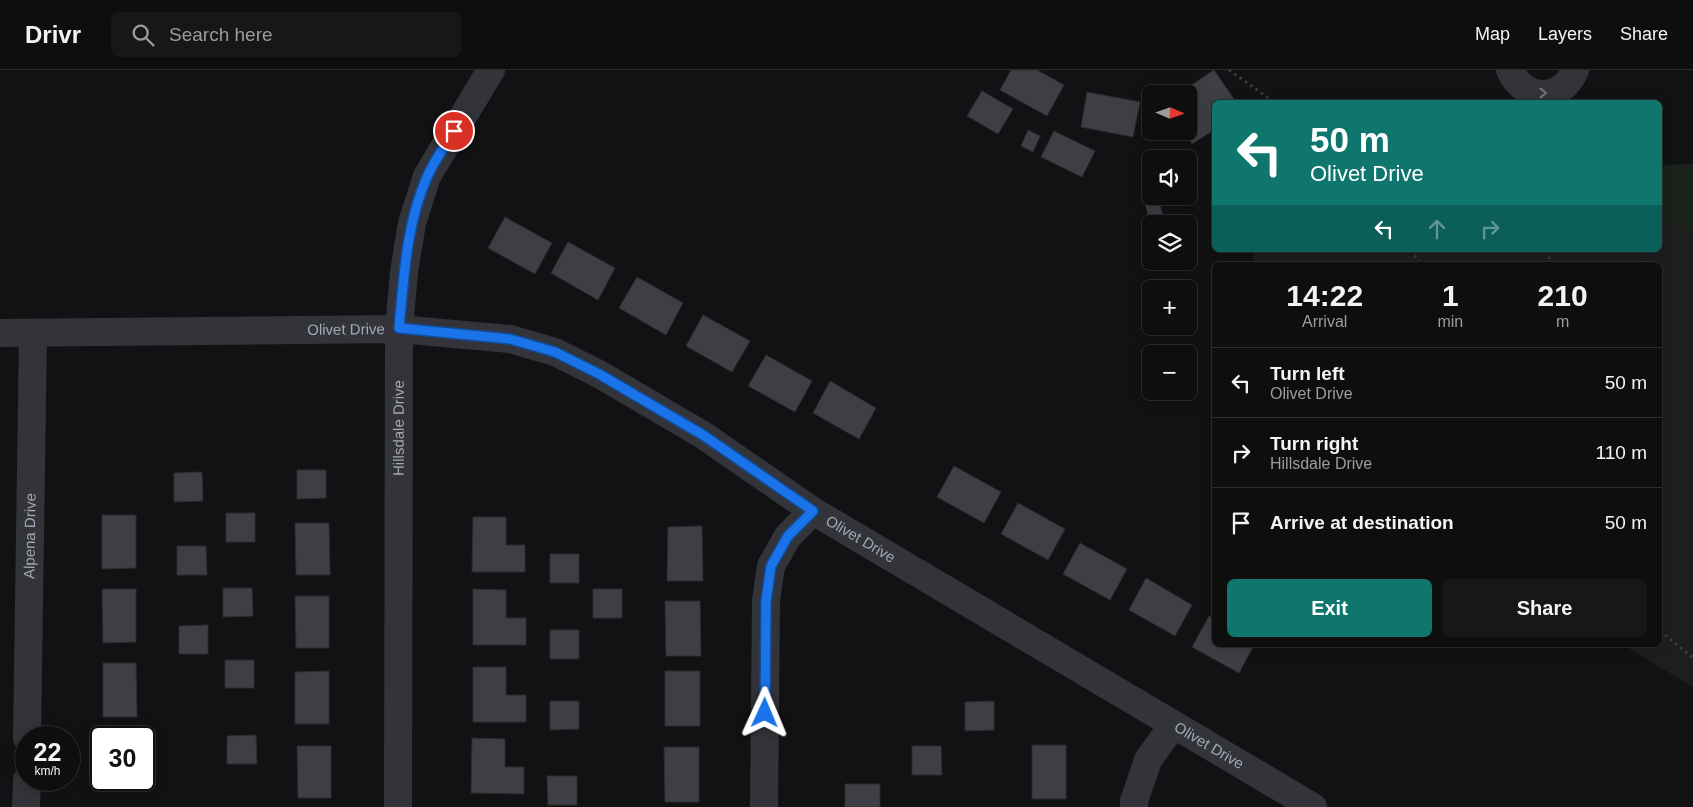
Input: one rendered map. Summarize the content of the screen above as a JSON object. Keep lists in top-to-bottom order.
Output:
{
  "streets": {
    "street": ["Olivet Drive", "Hillsdale Drive", "Alpena Drive"]
  },
  "crossings": [
    ["Olivet Drive", "Hillsdale Drive"],
    ["Olivet Drive", "Alpena Drive"]
  ],
  "north": "right",
  "page": {
    "header": "Drivr",
    "search": "Search here",
    "nav": ["Map", "Layers", "Share"],
    "map_buttons": ["+", "−"],
    "turn": ["50 m", "Olivet Drive"],
    "eta": [
      "14:22",
      "Arrival",
      "1",
      "min",
      "210",
      "m"
    ],
    "list": [
      {
        "name": "Turn left",
        "note": "Olivet Drive",
        "value": "50 m"
      },
      {
        "name": "Turn right",
        "note": "Hillsdale Drive",
        "value": "110 m"
      },
      {
        "name": "Arrive at destination",
        "value": "50 m"
      }
    ],
    "buttons": ["Exit", "Share"],
    "speed": "22 km/h",
    "limit": "30"
  }
}
